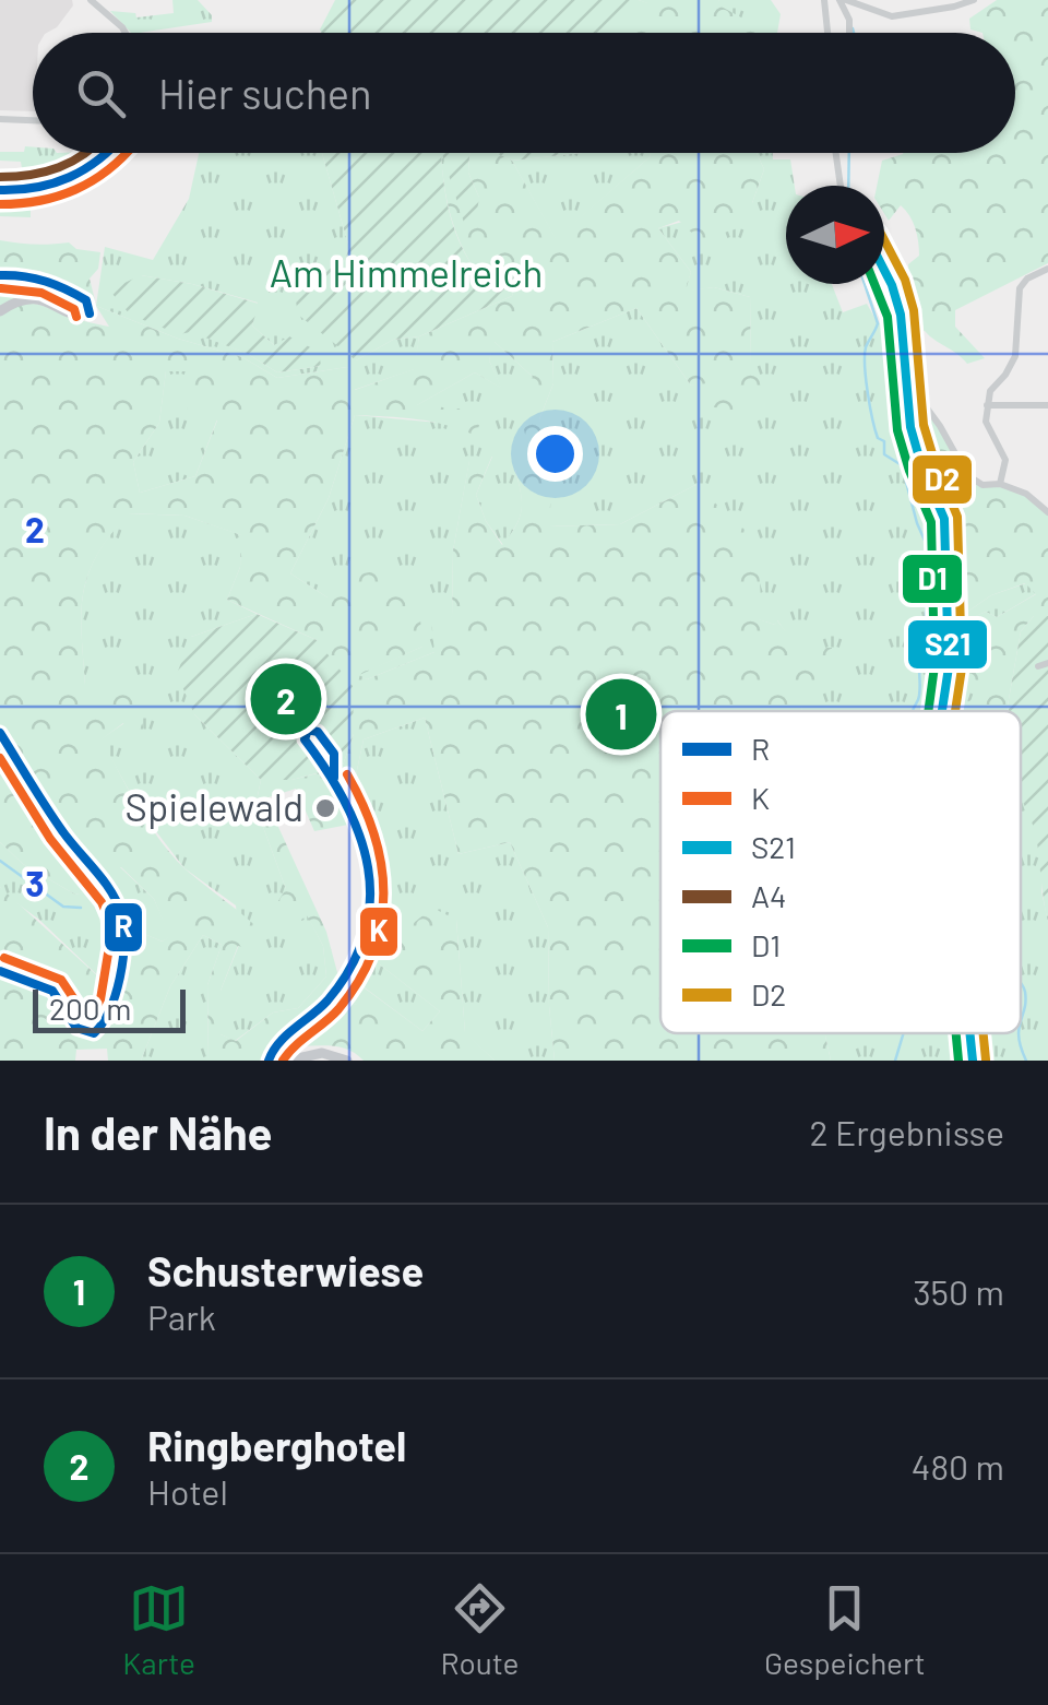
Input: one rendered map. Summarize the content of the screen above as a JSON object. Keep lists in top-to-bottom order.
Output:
{
  "parks": ["Am Himmelreich"],
  "places": ["Spielewald"],
  "lines": [
    "transit line R",
    "transit line K",
    "transit line A4",
    "transit line D2",
    "transit line S21",
    "transit line D1"
  ],
  "legend": [
    "R",
    "K",
    "S21",
    "A4",
    "D1",
    "D2"
  ],
  "scale_bar": "200 m",
  "north": "right",
  "page": {
    "search": "Hier suchen",
    "pins": ["2", "1"],
    "scale": "200 m",
    "heading": ["In der Nähe", "2 Ergebnisse"],
    "list": [
      {
        "mark": "1",
        "name": "Schusterwiese",
        "note": "Park",
        "value": "350 m"
      },
      {
        "mark": "2",
        "name": "Ringberghotel",
        "note": "Hotel",
        "value": "480 m"
      }
    ],
    "nav": ["Karte", "Route", "Gespeichert"]
  },
  "grid": {
    "rows": ["2", "3"]
  }
}
